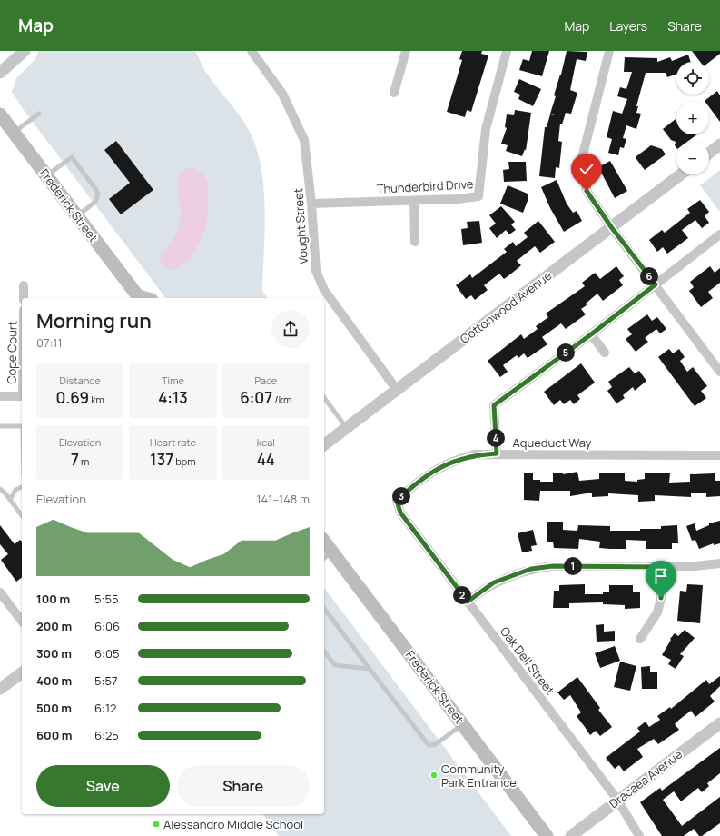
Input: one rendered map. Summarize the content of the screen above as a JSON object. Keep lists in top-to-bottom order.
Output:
{
  "streets": {
    "main road": ["Frederick Street"],
    "street": [
      "Thunderbird Drive",
      "Vought Street",
      "Cottonwood Avenue",
      "Aqueduct Way",
      "Oak Dell Street",
      "Dracaea Avenue"
    ]
  },
  "crossings": [
    ["Thunderbird Drive", "Vought Street"],
    ["Vought Street", "Cottonwood Avenue"],
    ["Aqueduct Way", "Oak Dell Street"],
    ["Oak Dell Street", "Dracaea Avenue"]
  ],
  "places": ["Community Park Entrance", "Alessandro Middle School"],
  "page": {
    "header": "Map",
    "nav": ["Map", "Layers", "Share"],
    "map_buttons": ["+", "−"],
    "pins": [
      "6",
      "5",
      "4",
      "3",
      "1",
      "2"
    ],
    "heading": ["Morning run", "07:11"],
    "stats": [
      ["Distance", "0.69 km"],
      ["Time", "4:13"],
      ["Pace", "6:07 /km"],
      ["Elevation", "7 m"],
      ["Heart rate", "137 bpm"],
      ["kcal", "44"]
    ],
    "chart": ["Elevation", "141–148 m"],
    "list": [
      {
        "name": "100 m",
        "note": "5:55"
      },
      {
        "name": "200 m",
        "note": "6:06"
      },
      {
        "name": "300 m",
        "note": "6:05"
      },
      {
        "name": "400 m",
        "note": "5:57"
      },
      {
        "name": "500 m",
        "note": "6:12"
      },
      {
        "name": "600 m",
        "note": "6:25"
      }
    ],
    "buttons": ["Save", "Share"]
  }
}
